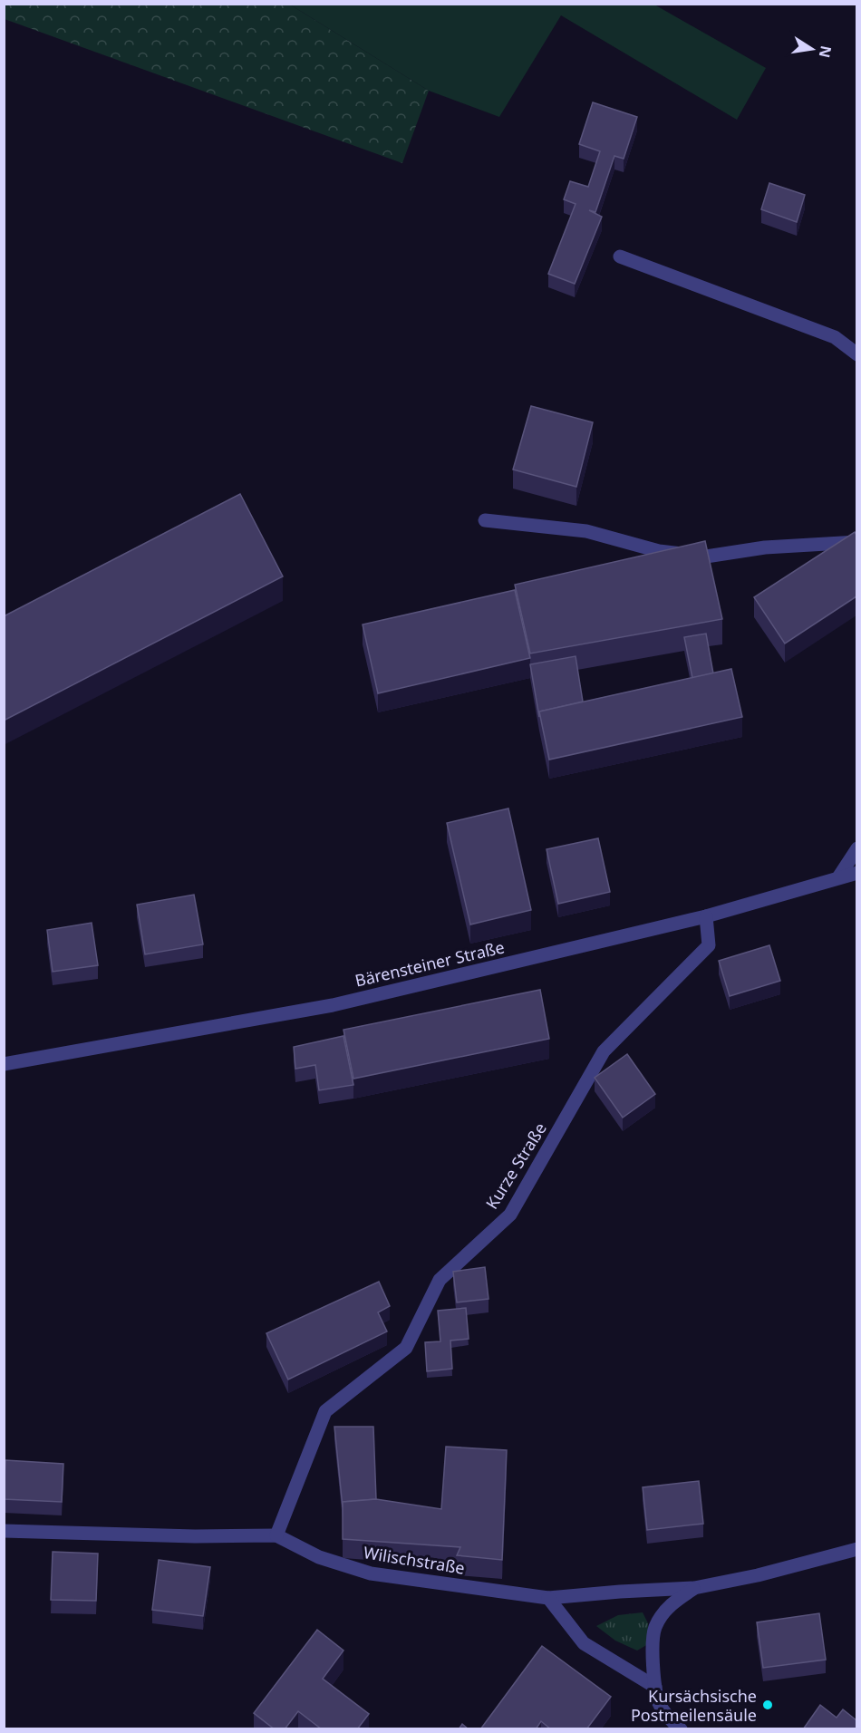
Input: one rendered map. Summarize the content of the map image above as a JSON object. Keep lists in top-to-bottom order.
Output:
{
  "streets": {
    "street": ["Bärensteiner Straße", "Kurze Straße", "Wilischstraße"]
  },
  "crossings": [
    ["Bärensteiner Straße", "Kurze Straße"],
    ["Kurze Straße", "Wilischstraße"]
  ],
  "places": ["Kursächsische Postmeilensäule"],
  "north": "right"
}
